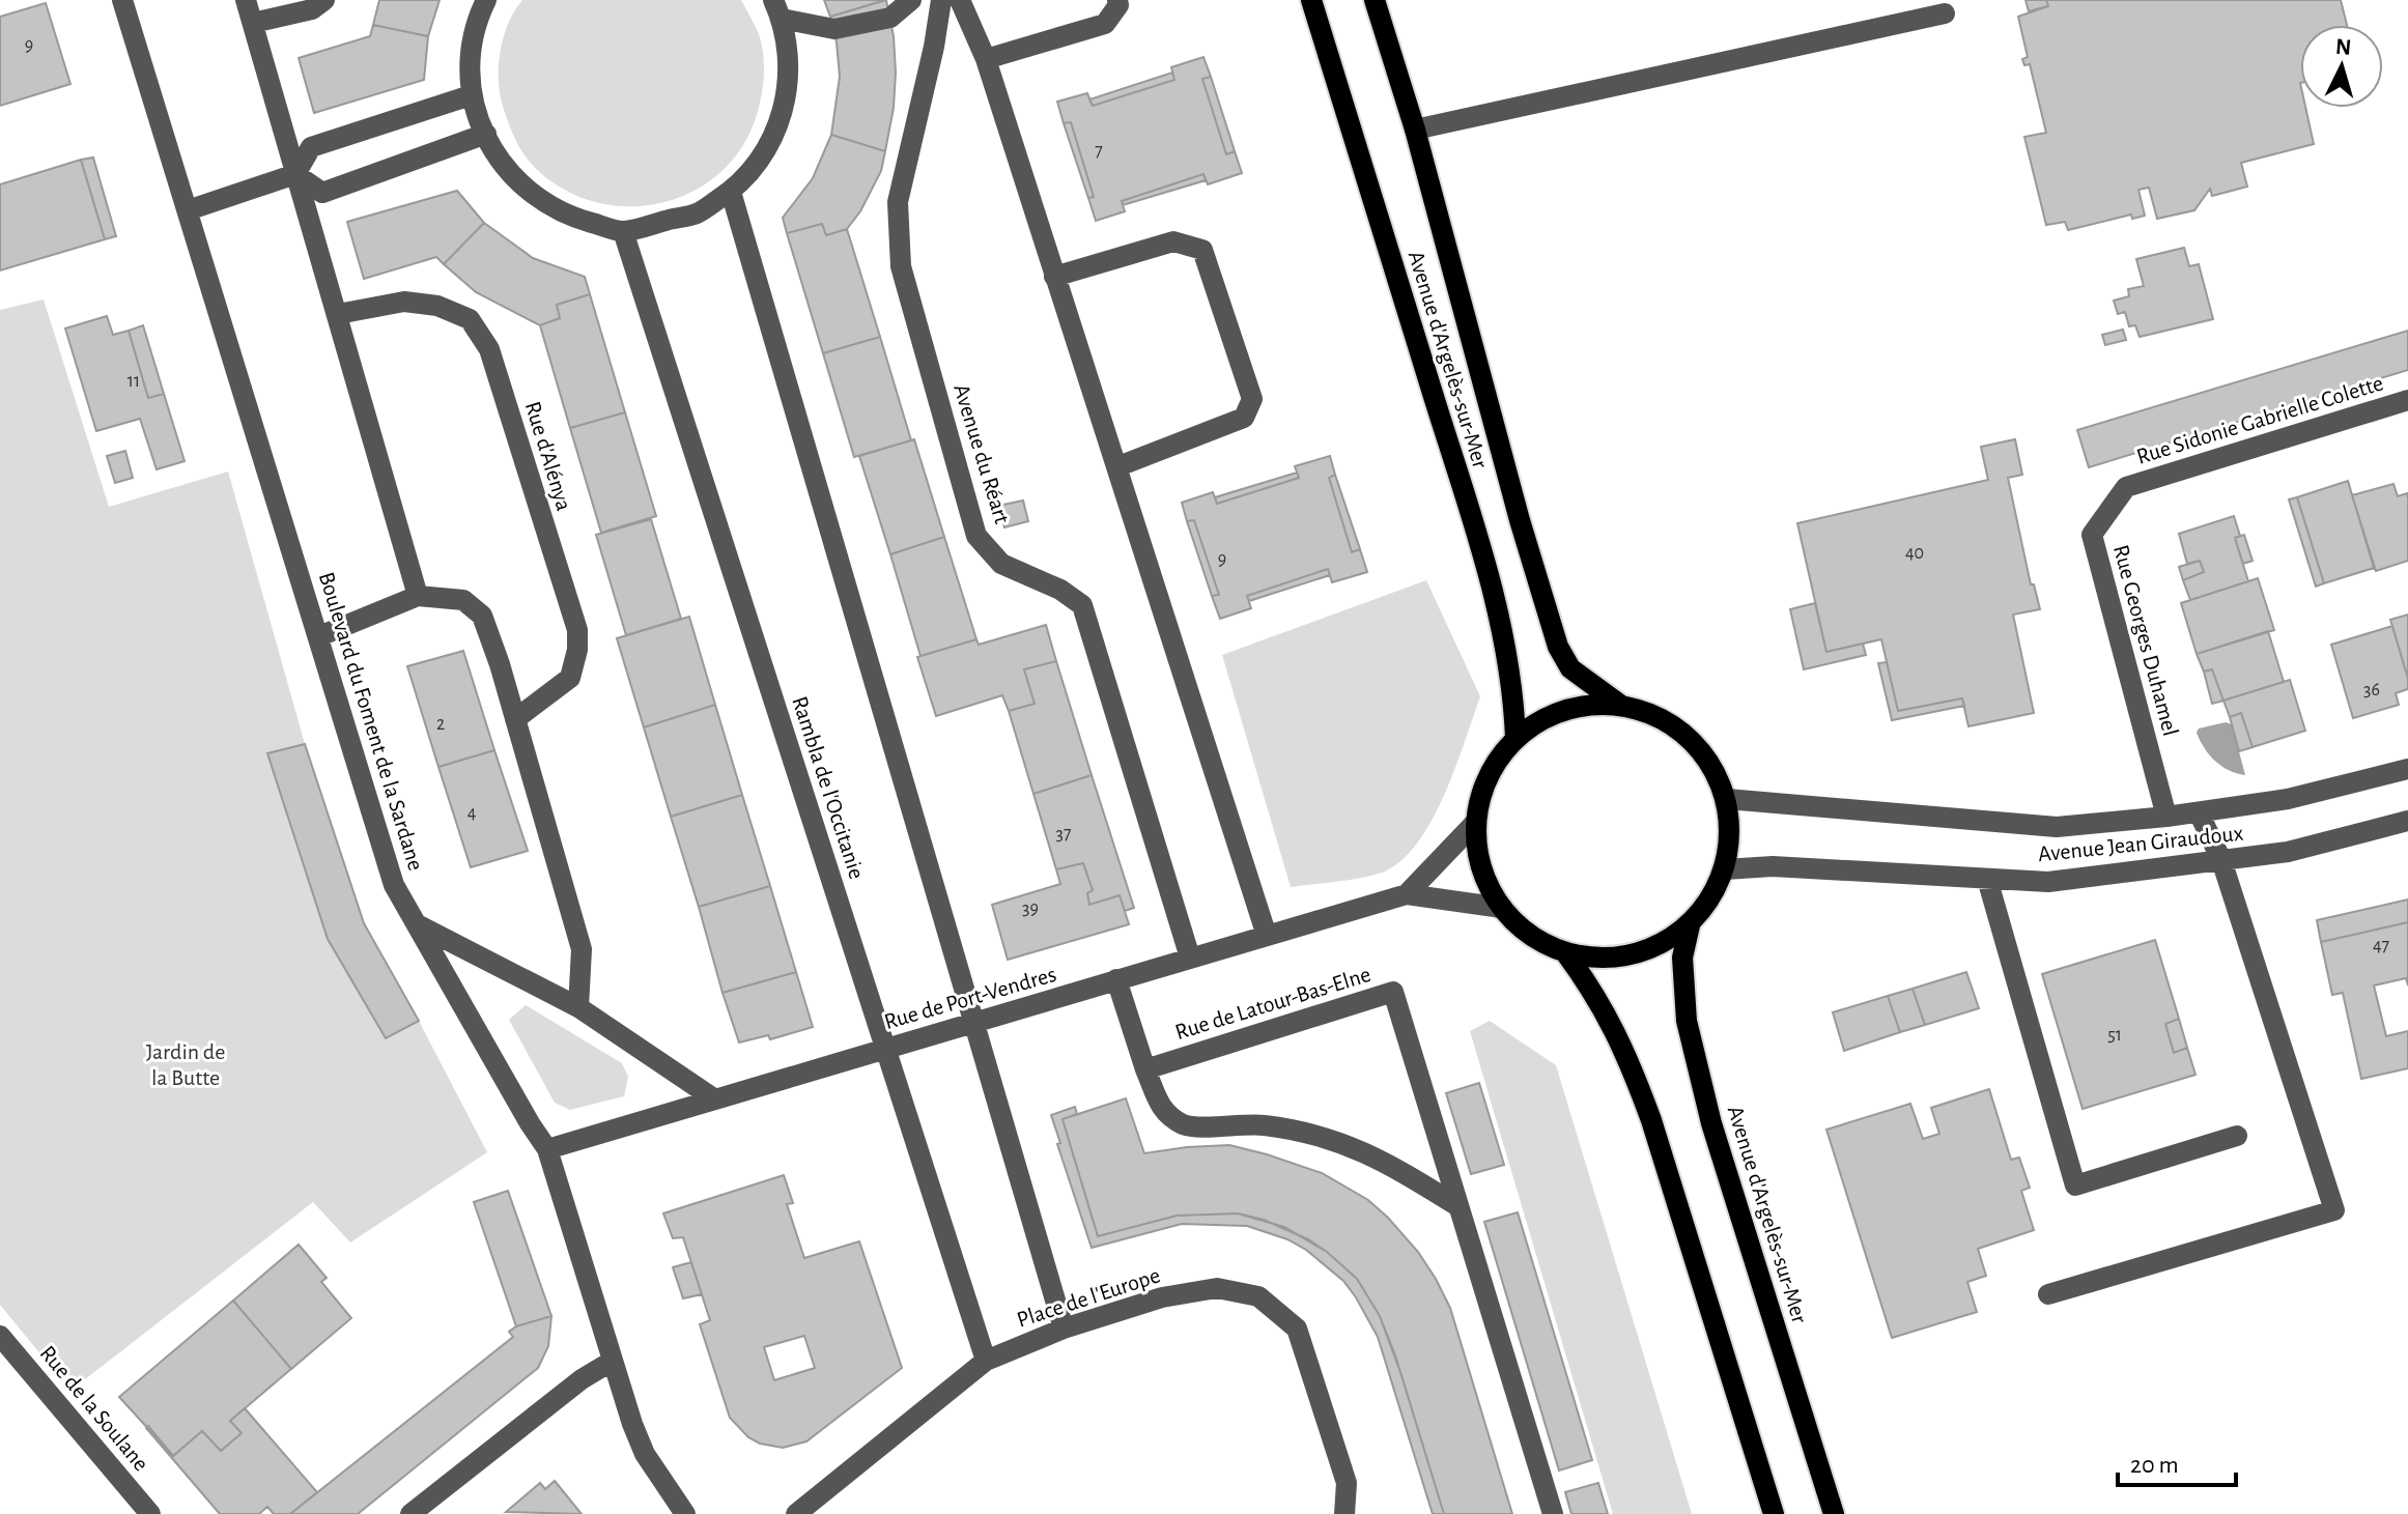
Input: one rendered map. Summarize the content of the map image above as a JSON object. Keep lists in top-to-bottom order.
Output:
{
  "streets": {
    "main road": ["Avenue d'Argelès-sur-Mer"],
    "street": [
      "Rue Sidonie Gabrielle Colette",
      "Avenue du Réart",
      "Rue d'Alénya",
      "Rue Georges Duhamel",
      "Boulevard du Foment de la Sardane",
      "Rambla de l'Occitanie",
      "Avenue Jean Giraudoux",
      "Rue de Port-Vendres",
      "Rue de Latour-Bas-Elne",
      "Place de l'Europe",
      "Rue de la Soulane"
    ]
  },
  "crossings": [
    ["Avenue d'Argelès-sur-Mer", "Avenue Jean Giraudoux"],
    ["Avenue d'Argelès-sur-Mer", "Rue de Port-Vendres"],
    ["Rue Sidonie Gabrielle Colette", "Rue Georges Duhamel"],
    ["Avenue du Réart", "Rue de Port-Vendres"],
    ["Rue Georges Duhamel", "Avenue Jean Giraudoux"],
    ["Boulevard du Foment de la Sardane", "Rue de Port-Vendres"],
    ["Rambla de l'Occitanie", "Rue de Port-Vendres"],
    ["Rambla de l'Occitanie", "Place de l'Europe"],
    ["Avenue Jean Giraudoux", "Rue de Port-Vendres"]
  ],
  "parks": ["Jardin de la Butte"],
  "house_numbers": [
    "9",
    "7",
    "11",
    "40",
    "9",
    "36",
    "2",
    "4",
    "37",
    "39",
    "47",
    "51"
  ],
  "scale_bar": "20 m",
  "north": "top"
}
